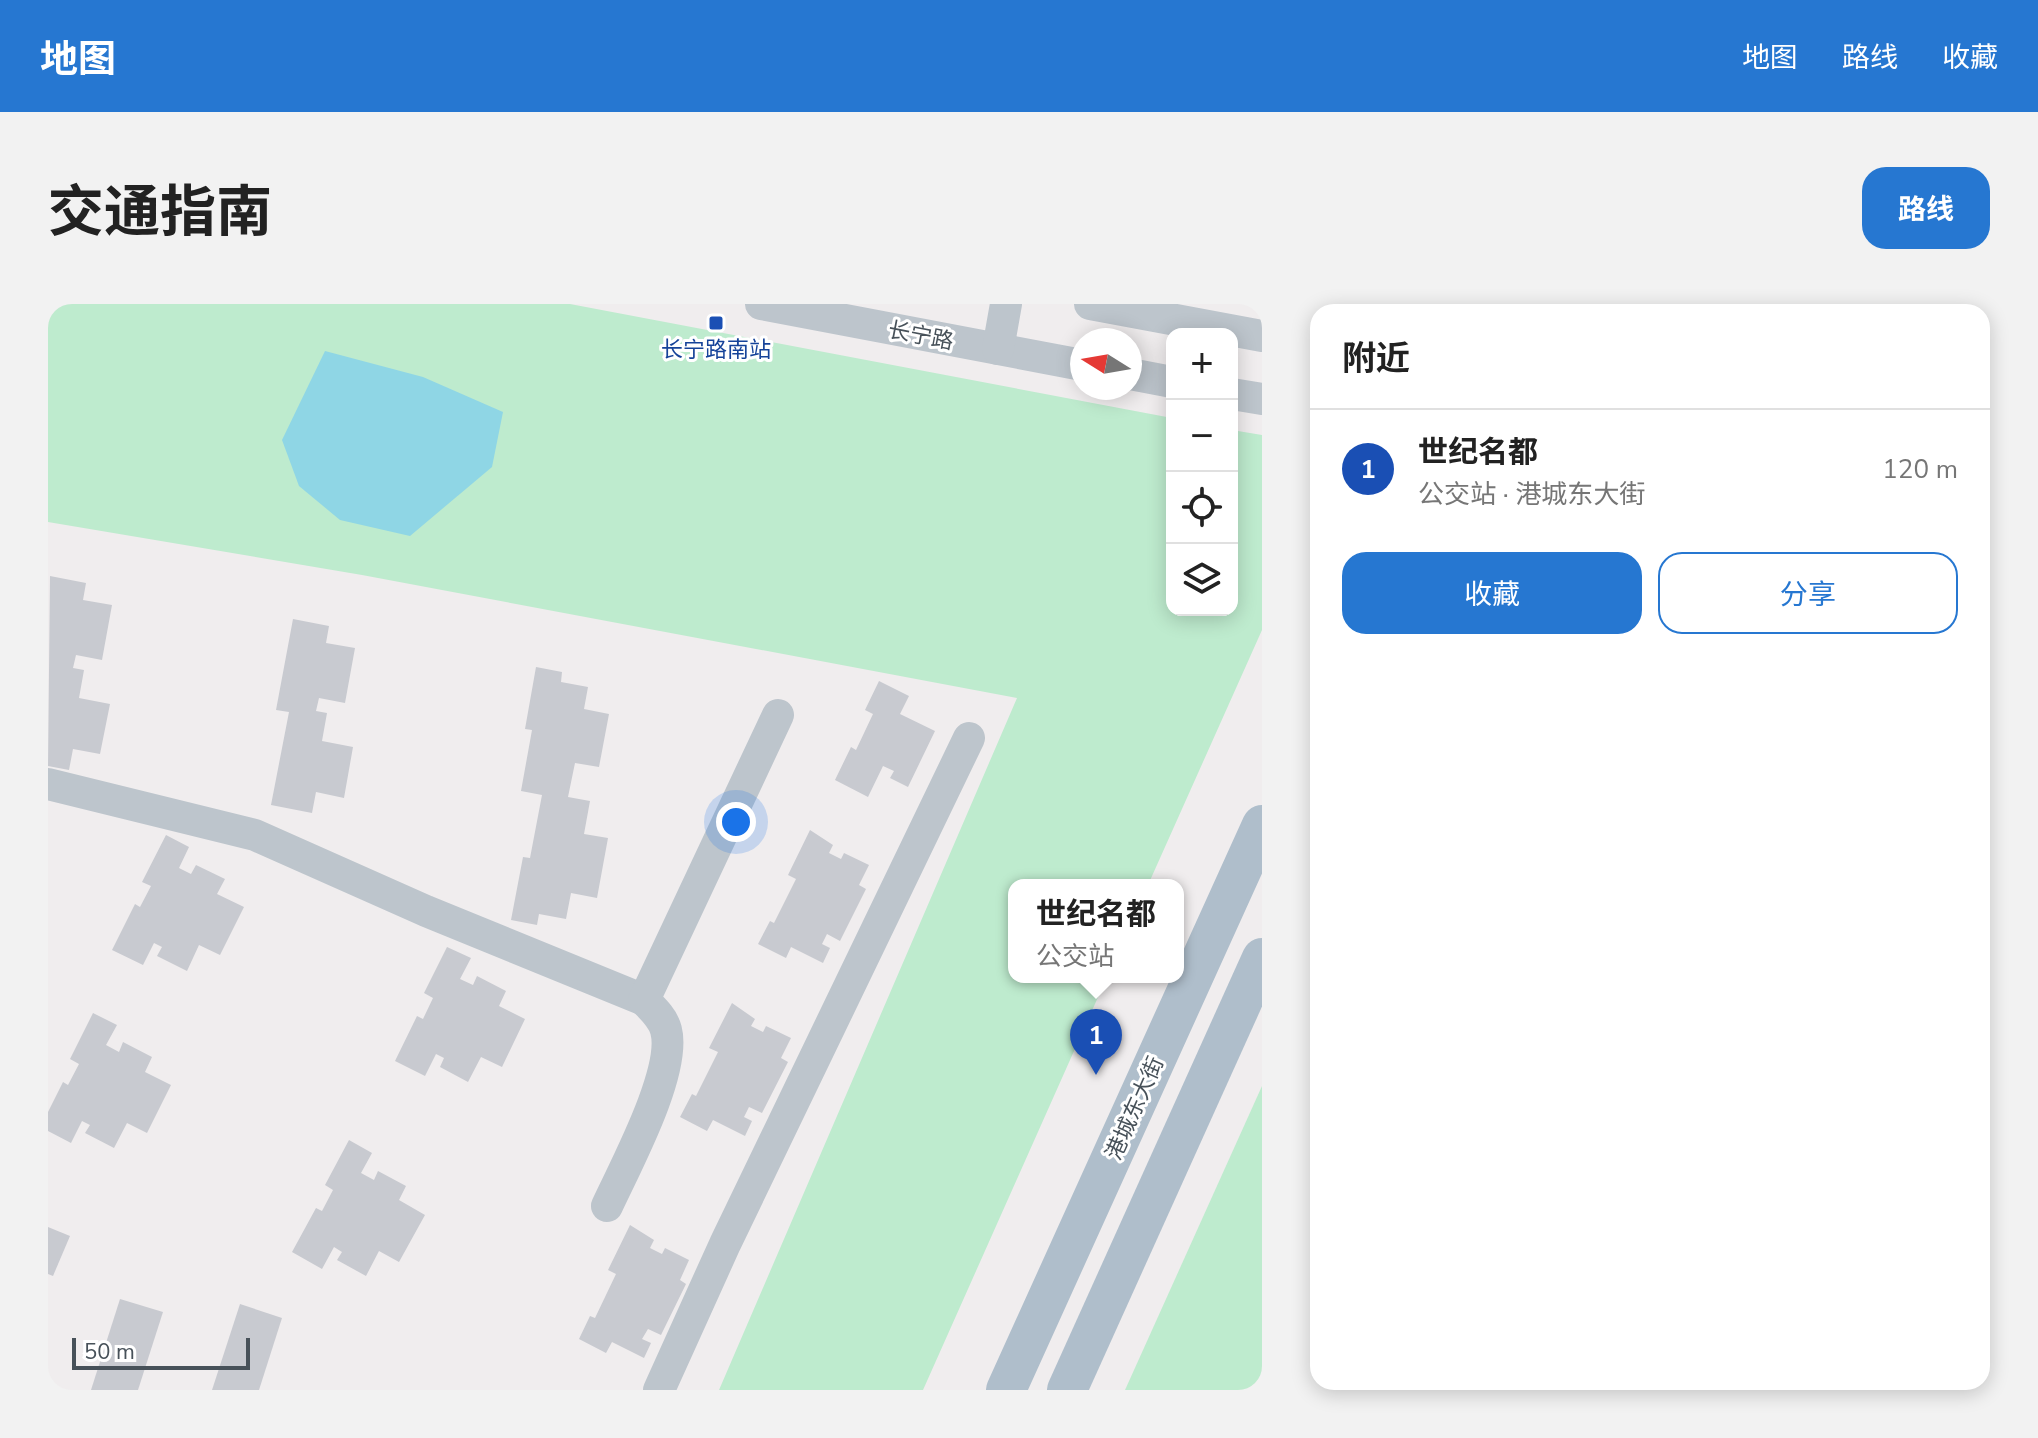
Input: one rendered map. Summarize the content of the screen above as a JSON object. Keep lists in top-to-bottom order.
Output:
{
  "streets": {
    "main road": ["港城东大街"],
    "street": ["长宁路"]
  },
  "places": {
    "transit": ["长宁路南站"]
  },
  "scale_bar": "50 m",
  "north": "left",
  "page": {
    "header": "地图",
    "nav": ["地图", "路线", "收藏"],
    "title": "交通指南",
    "buttons": [
      "路线",
      ["收藏", "分享"]
    ],
    "heading": "附近",
    "map_buttons": ["+", "−"],
    "list": [
      {
        "mark": "1",
        "name": "世纪名都",
        "note": "公交站 · 港城东大街",
        "value": "120 m"
      }
    ],
    "popup": ["世纪名都", "公交站"],
    "pins": "1",
    "scale": "50 m"
  }
}
